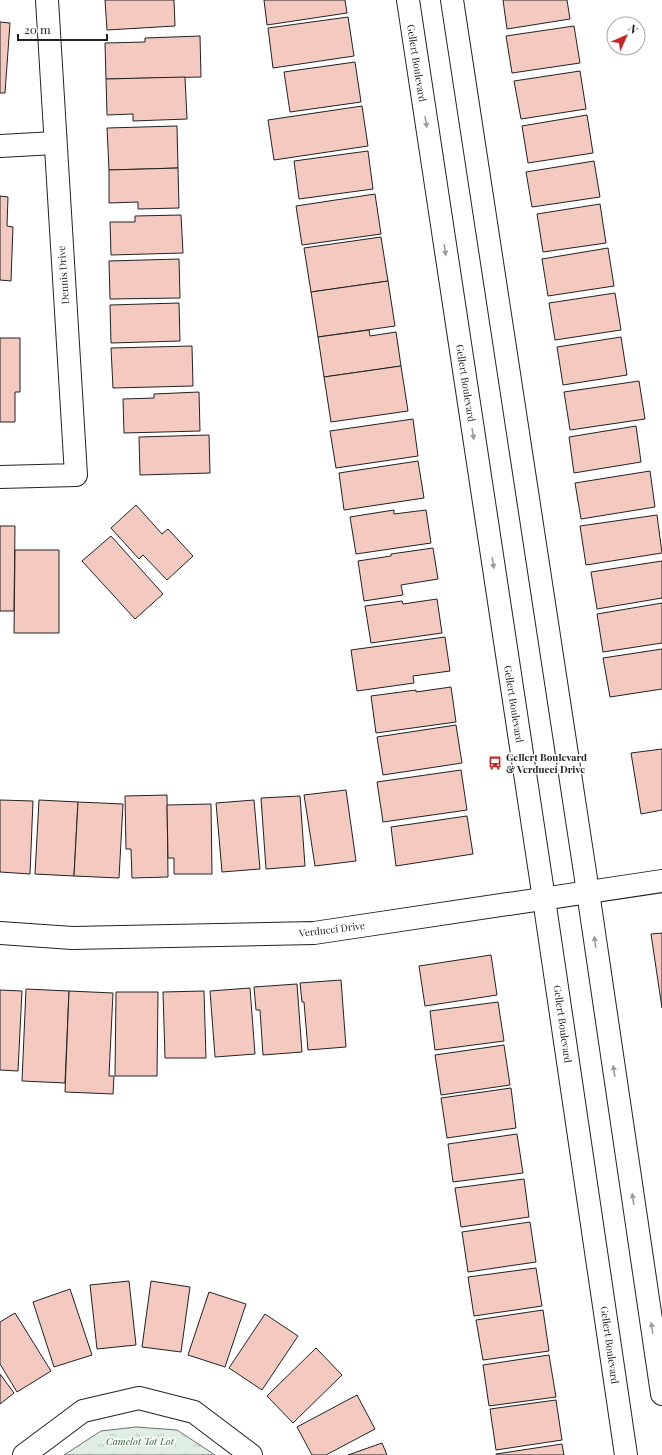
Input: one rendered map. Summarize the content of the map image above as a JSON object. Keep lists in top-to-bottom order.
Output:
{
  "streets": {
    "main road": ["Gellert Boulevard", "Dennis Drive", "Verducci Drive"]
  },
  "crossings": [
    ["Gellert Boulevard", "Verducci Drive"]
  ],
  "parks": ["Camelot Tot Lot"],
  "places": {
    "bus stop": ["Gellert Boulevard & Verducci Drive"]
  },
  "scale_bar": "20 m",
  "north": "top right"
}
